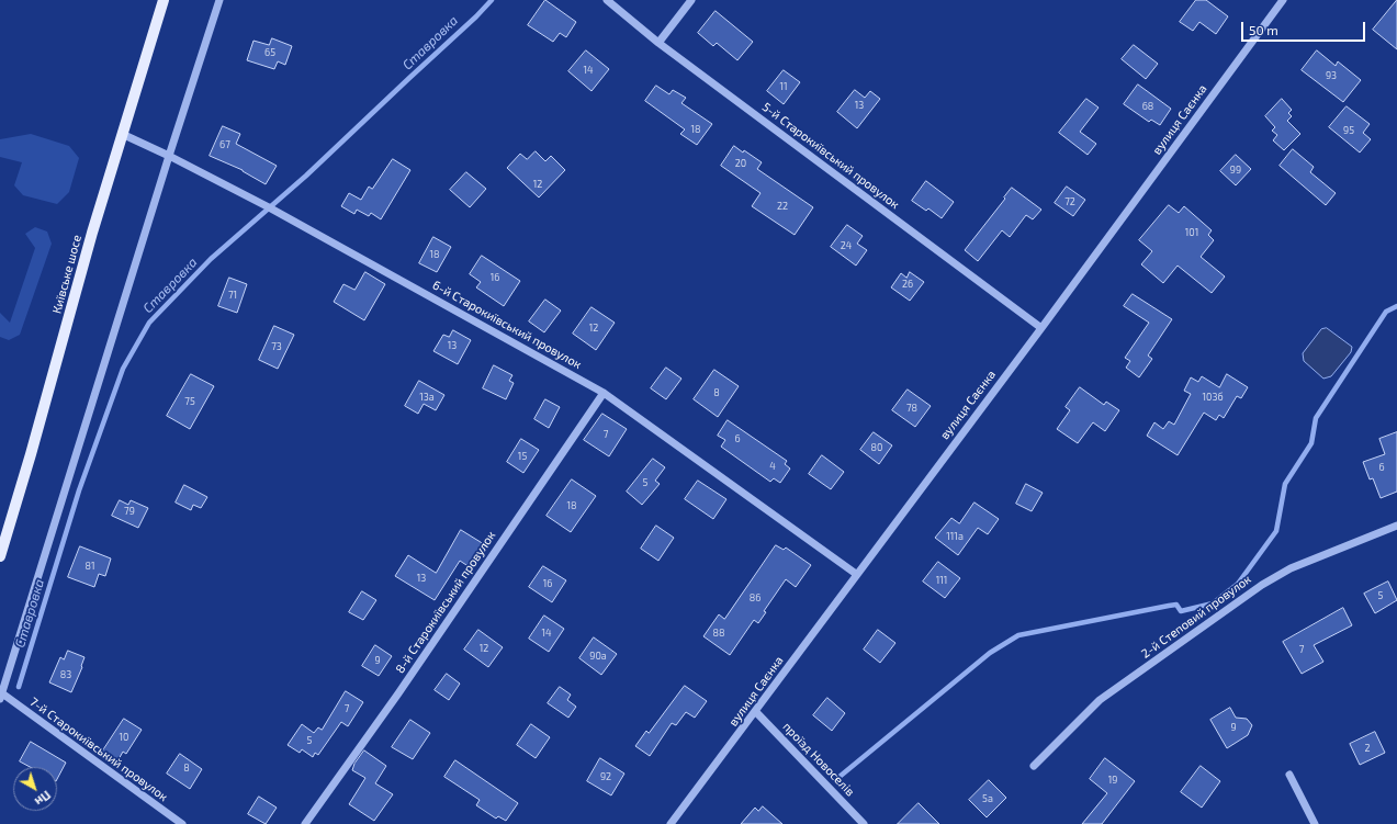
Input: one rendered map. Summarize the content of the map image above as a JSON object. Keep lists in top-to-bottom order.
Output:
{
  "streets": {
    "main road": ["Київське шосе"],
    "street": [
      "вулиця Саєнка",
      "5-й Старокиївський провулок",
      "6-й Старокиївський провулок",
      "8-й Старокиївський провулок",
      "2-й Степовий провулок",
      "7-й Старокиївський провулок",
      "проїзд Новоселів"
    ]
  },
  "crossings": [
    ["вулиця Саєнка", "5-й Старокиївський провулок"],
    ["вулиця Саєнка", "6-й Старокиївський провулок"],
    ["вулиця Саєнка", "проїзд Новоселів"],
    ["Київське шосе", "6-й Старокиївський провулок"],
    ["6-й Старокиївський провулок", "8-й Старокиївський провулок"]
  ],
  "water": ["Ставровка"],
  "house_numbers": [
    "65",
    "14",
    "93",
    "11",
    "13",
    "68",
    "18",
    "95",
    "67",
    "20",
    "99",
    "12",
    "72",
    "22",
    "101",
    "24",
    "18",
    "16",
    "26",
    "71",
    "12",
    "13",
    "73",
    "8",
    "13а",
    "103б",
    "75",
    "78",
    "7",
    "6",
    "80",
    "15",
    "4",
    "6",
    "5",
    "18",
    "79",
    "111а",
    "81",
    "13",
    "111",
    "16",
    "5",
    "86",
    "14",
    "88",
    "12",
    "7",
    "90а",
    "9",
    "83",
    "7",
    "9",
    "10",
    "5",
    "2",
    "8",
    "92",
    "19",
    "5а"
  ],
  "scale_bar": "50 m",
  "north": "bottom right"
}
